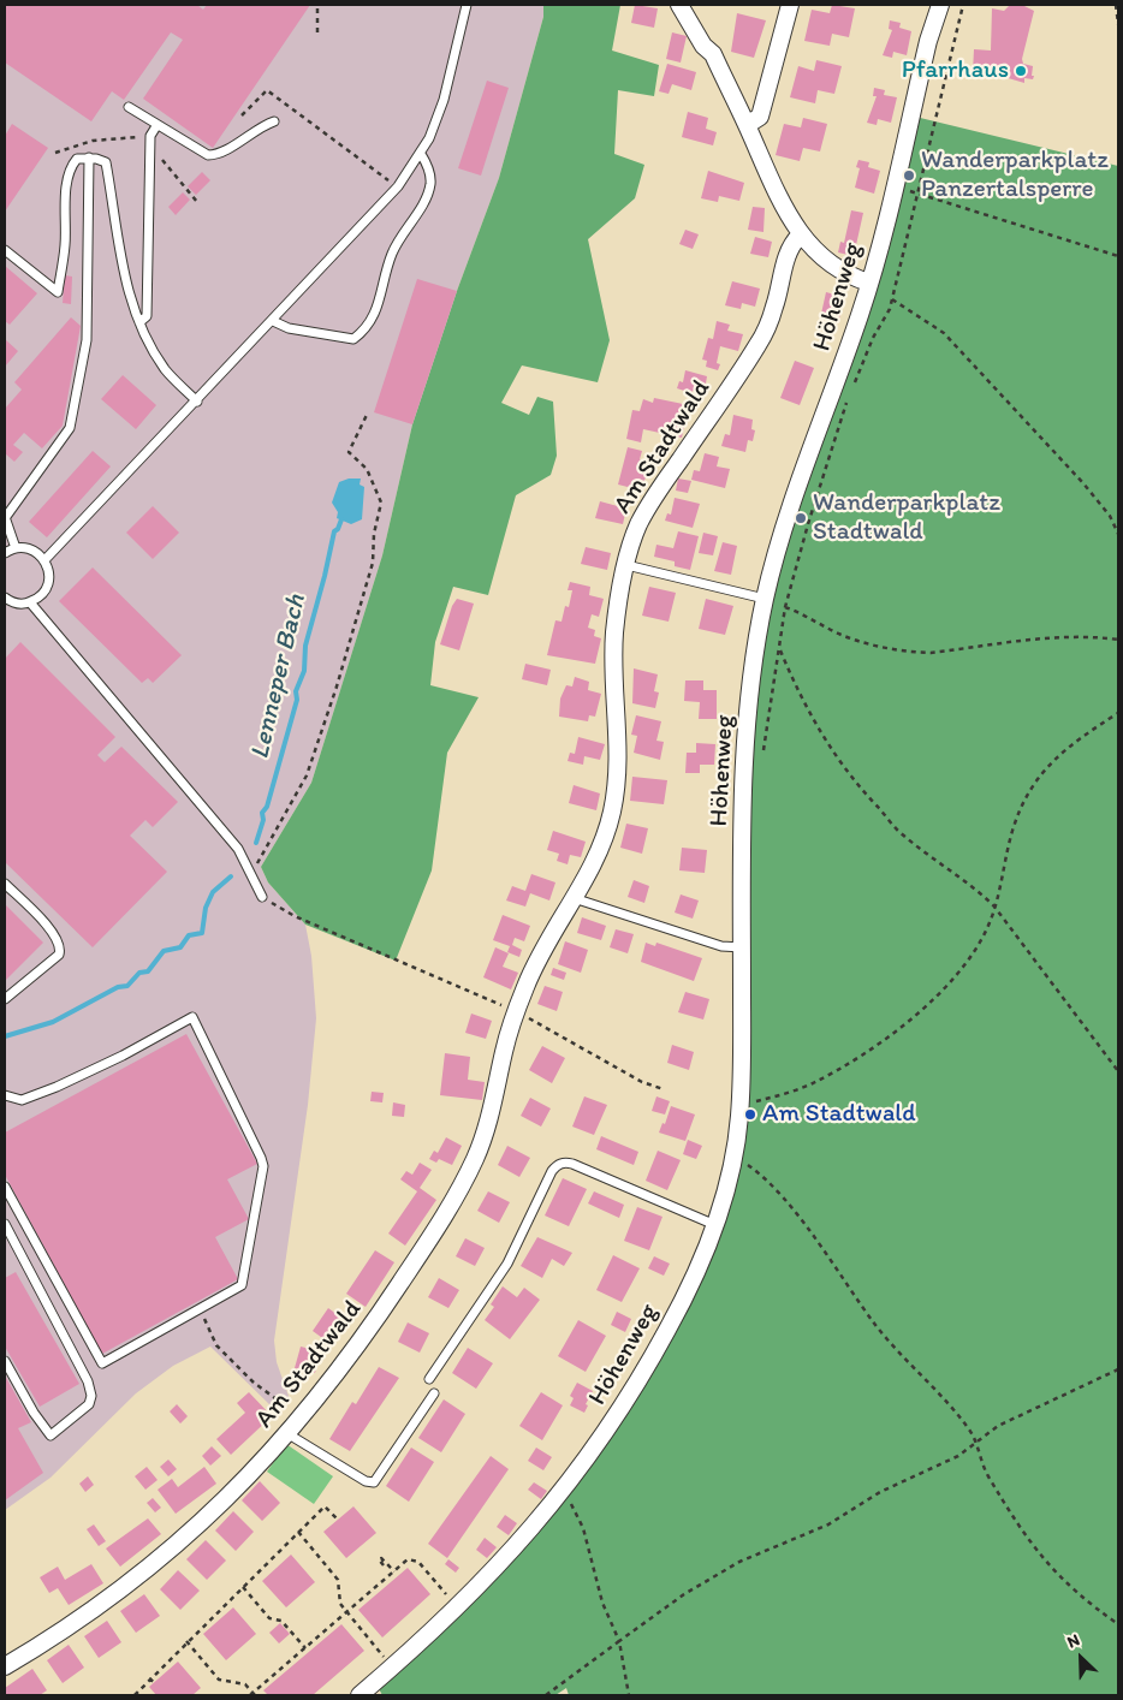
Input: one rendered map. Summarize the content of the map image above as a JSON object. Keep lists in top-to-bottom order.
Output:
{
  "streets": {
    "street": ["Höhenweg", "Am Stadtwald"]
  },
  "water": ["Lenneper Bach"],
  "places": [
    "Pfarrhaus",
    "Wanderparkplatz Panzertalsperre",
    "Wanderparkplatz Stadtwald",
    "Am Stadtwald"
  ],
  "north": "top left"
}
